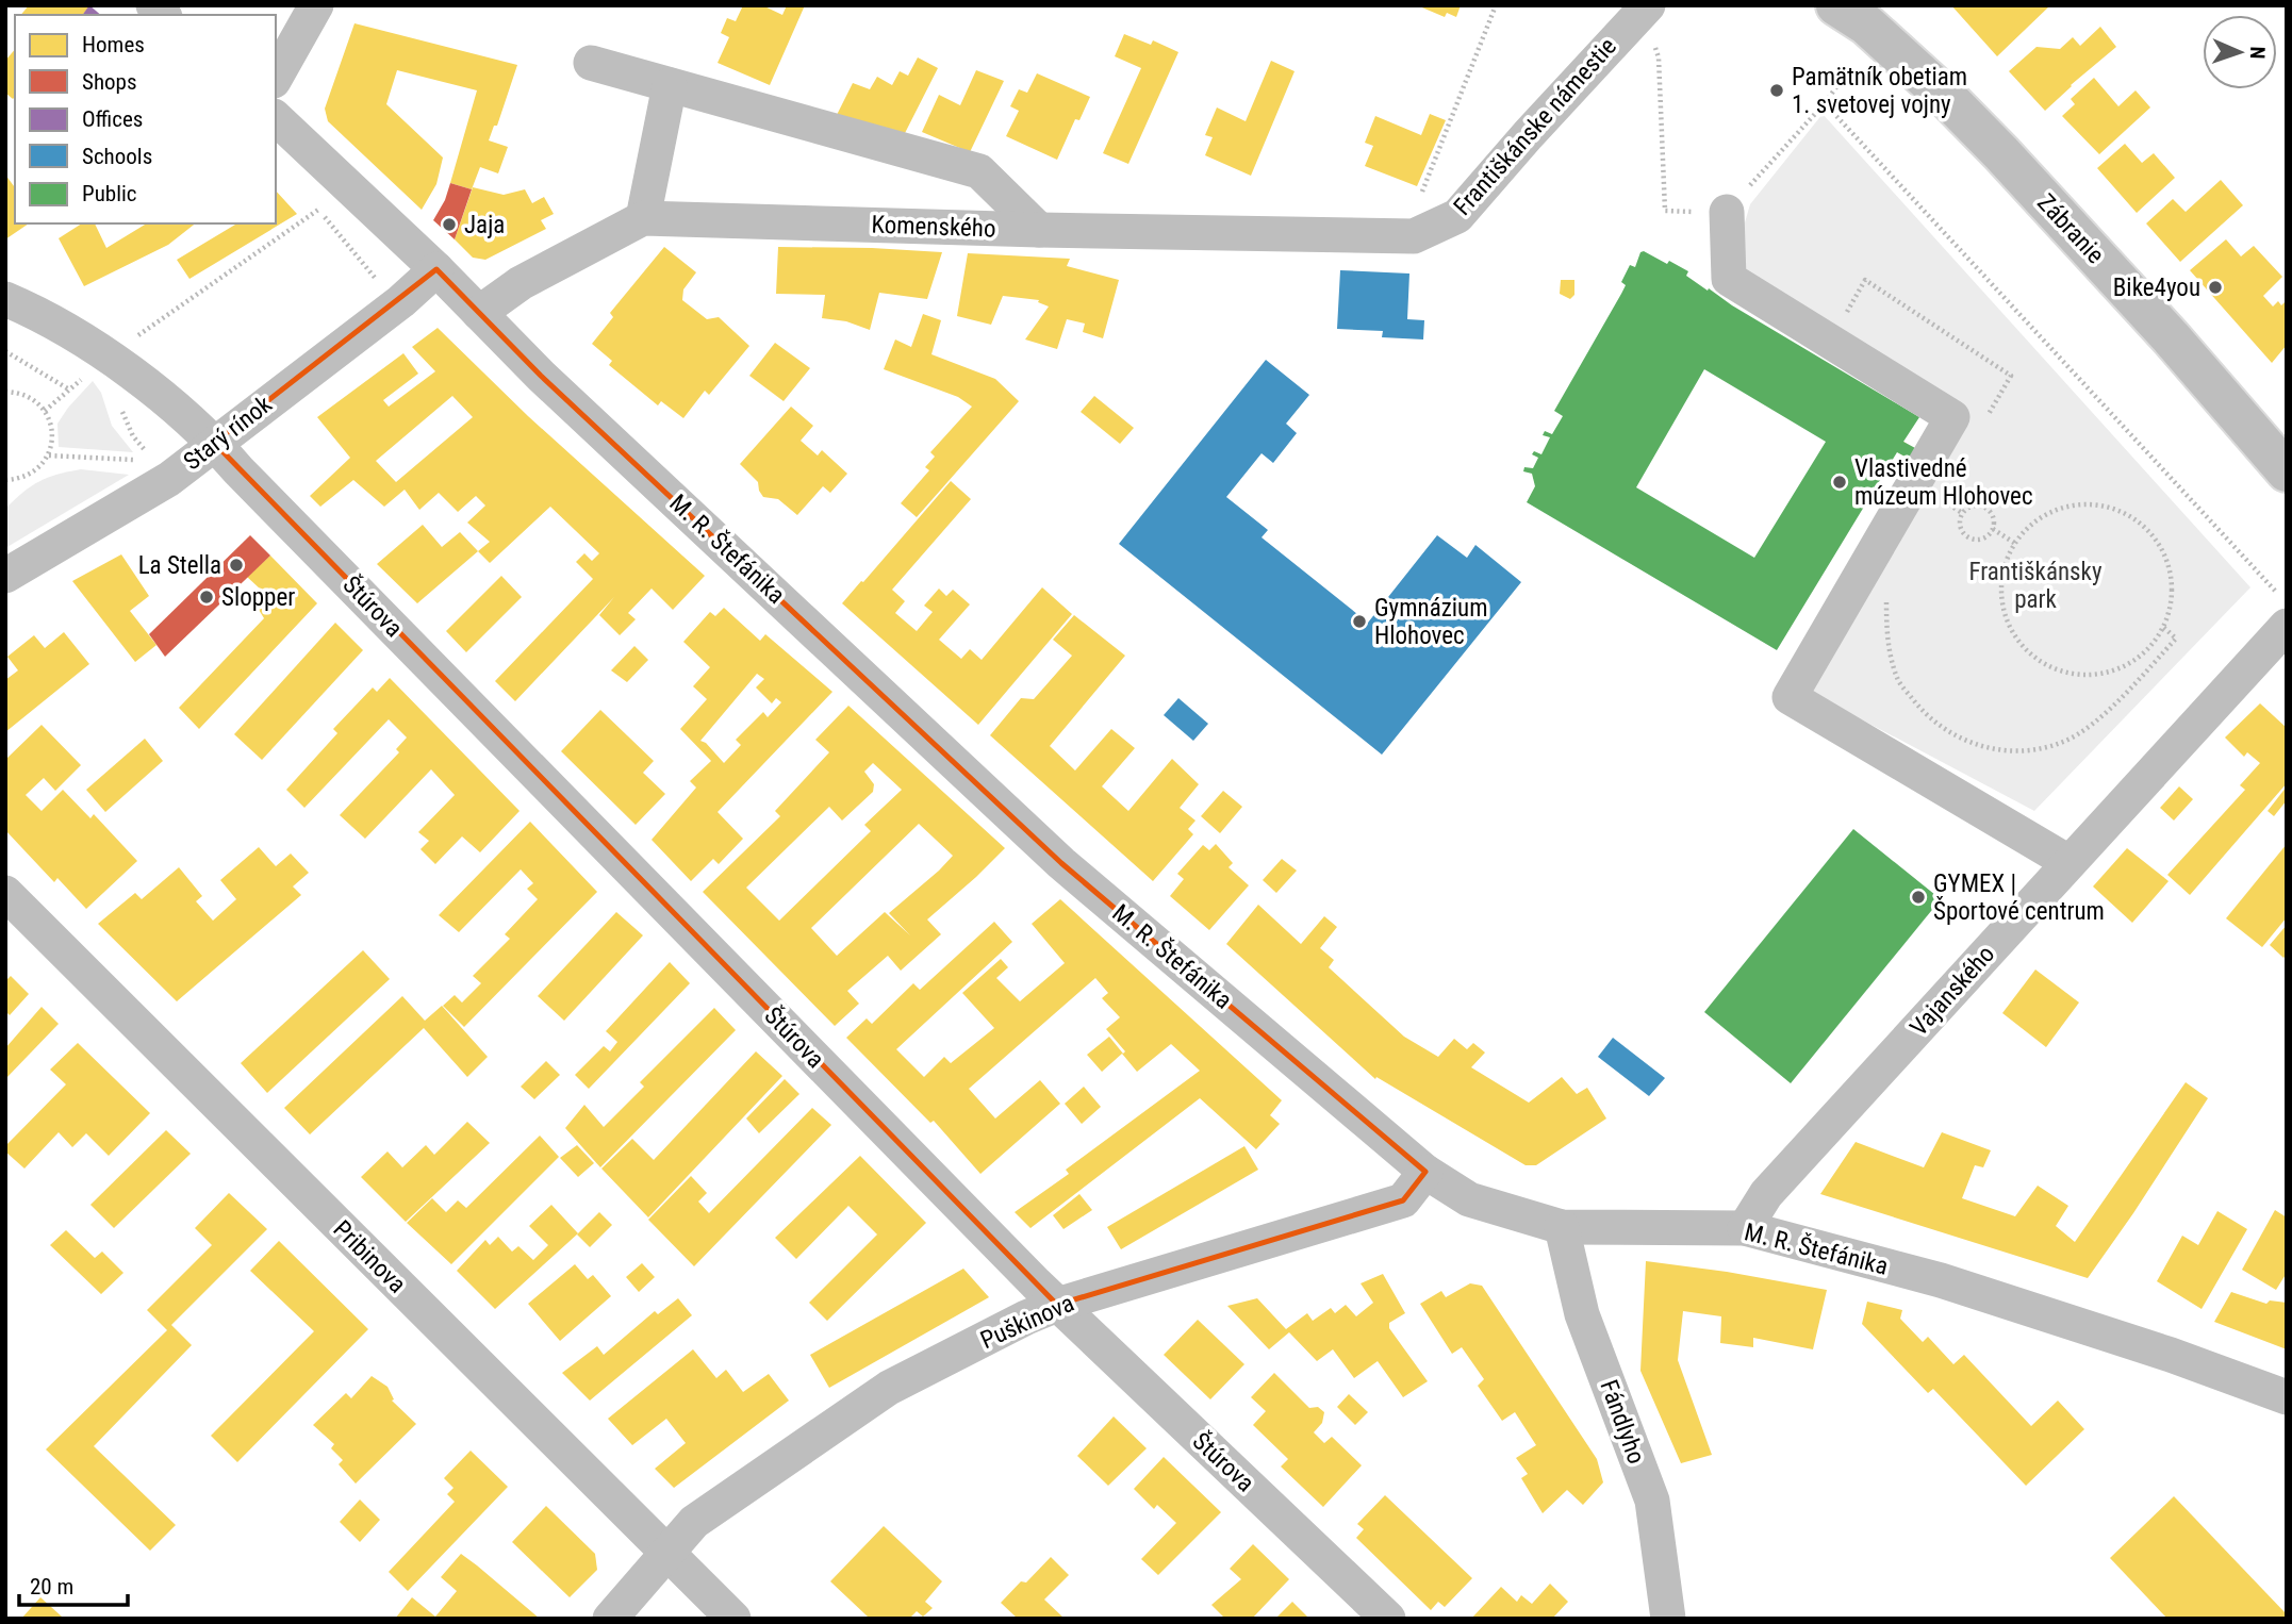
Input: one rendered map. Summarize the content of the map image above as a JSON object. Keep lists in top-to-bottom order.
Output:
{
  "streets": {
    "main road": ["Zábranie"],
    "street": [
      "Františkánske námestie",
      "Komenského",
      "Starý rínok",
      "M. R. Štefánika",
      "Štúrova",
      "Vajanského",
      "Pribinova",
      "Puškinova",
      "Fándlyho"
    ]
  },
  "crossings": [
    ["Františkánske námestie", "Komenského"],
    ["Komenského", "M. R. Štefánika"],
    ["Starý rínok", "M. R. Štefánika"],
    ["Starý rínok", "Štúrova"],
    ["M. R. Štefánika", "Vajanského"],
    ["M. R. Štefánika", "Puškinova"],
    ["M. R. Štefánika", "Fándlyho"],
    ["Štúrova", "Puškinova"],
    ["Pribinova", "Puškinova"]
  ],
  "parks": ["Františkánsky park"],
  "places": [
    "Pamätník obetiam 1. svetovej vojny",
    "Jaja",
    "Bike4you",
    "Vlastivedné múzeum Hlohovec",
    "La Stella",
    "Slopper",
    "Gymnázium Hlohovec",
    "GYMEX | Športové centrum"
  ],
  "legend": [
    "Homes",
    "Shops",
    "Offices",
    "Schools",
    "Public"
  ],
  "scale_bar": "20 m",
  "north": "right"
}
